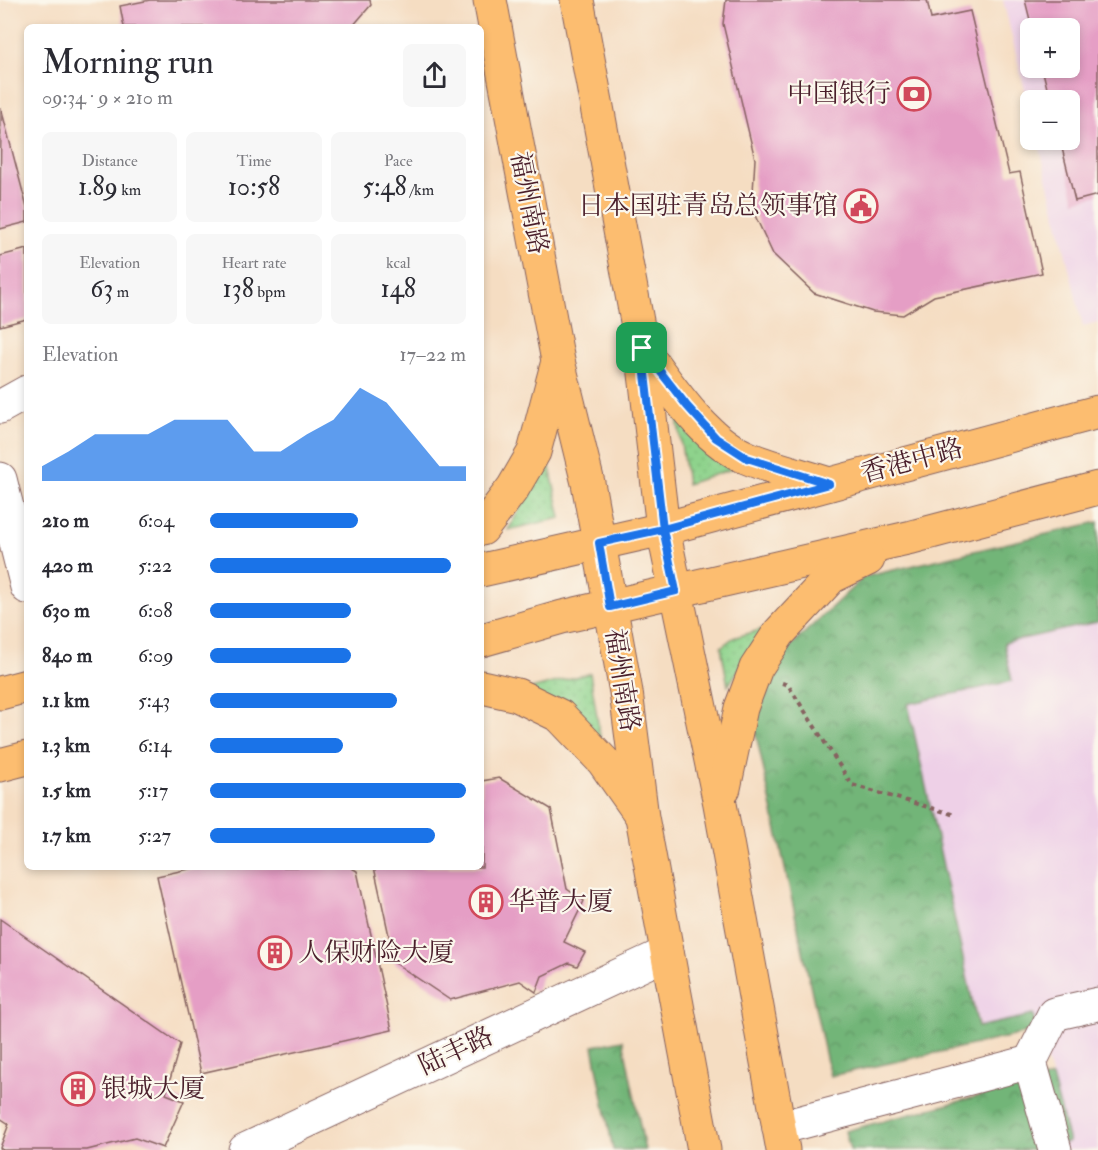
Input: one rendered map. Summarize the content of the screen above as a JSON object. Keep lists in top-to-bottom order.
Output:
{
  "streets": {
    "main road": ["福州南路", "香港中路"],
    "street": ["陆丰路"]
  },
  "crossings": [
    ["福州南路", "香港中路"],
    ["福州南路", "陆丰路"]
  ],
  "places": {
    "bank": ["中国银行"],
    "public building": ["日本国驻青岛总领事馆"],
    "building": ["华普大厦", "人保财险大厦", "银城大厦"]
  },
  "page": {
    "map_buttons": ["+", "−"],
    "heading": ["Morning run", "09:34 · 9 × 210 m"],
    "stats": [
      ["Distance", "1.89 km"],
      ["Time", "10:58"],
      ["Pace", "5:48 /km"],
      ["Elevation", "63 m"],
      ["Heart rate", "138 bpm"],
      ["kcal", "148"]
    ],
    "chart": ["Elevation", "17–22 m"],
    "list": [
      {
        "name": "210 m",
        "note": "6:04"
      },
      {
        "name": "420 m",
        "note": "5:22"
      },
      {
        "name": "630 m",
        "note": "6:08"
      },
      {
        "name": "840 m",
        "note": "6:09"
      },
      {
        "name": "1.1 km",
        "note": "5:43"
      },
      {
        "name": "1.3 km",
        "note": "6:14"
      },
      {
        "name": "1.5 km",
        "note": "5:17"
      },
      {
        "name": "1.7 km",
        "note": "5:27"
      }
    ]
  }
}
